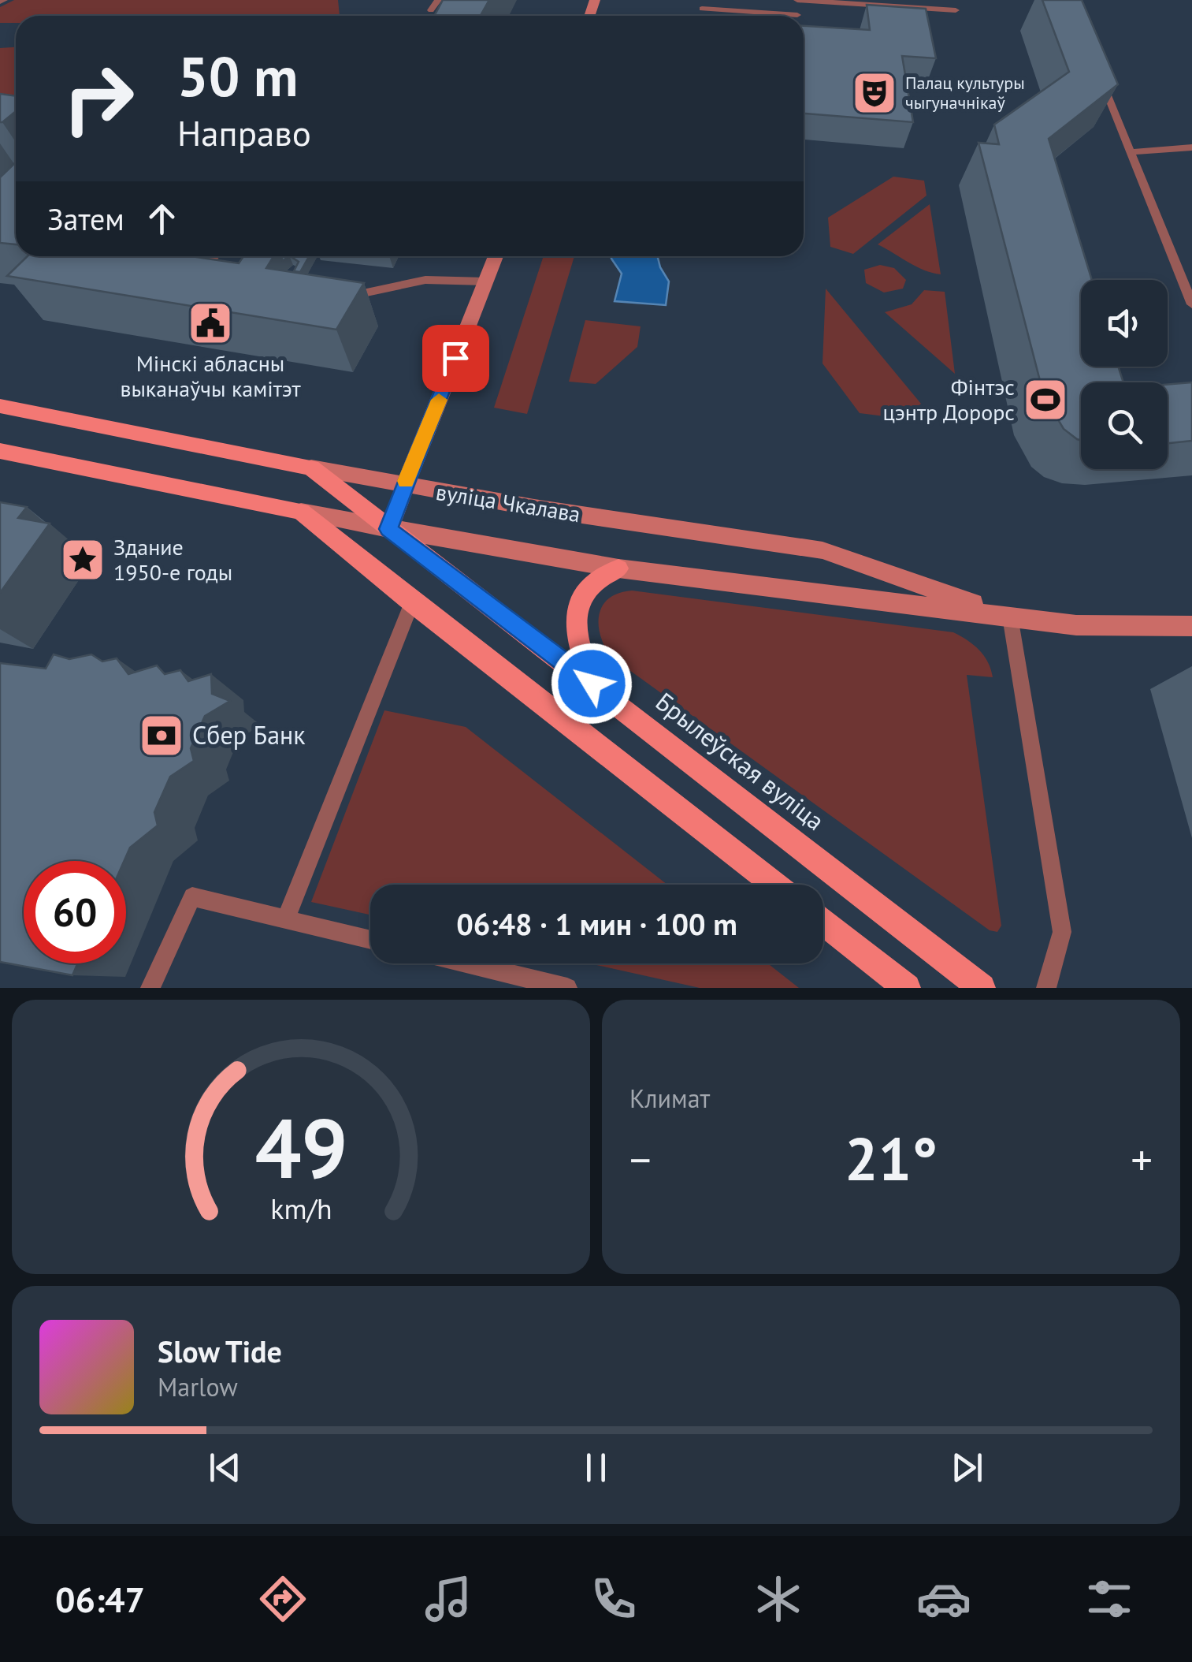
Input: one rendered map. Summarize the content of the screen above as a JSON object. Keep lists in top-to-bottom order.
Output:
{
  "streets": {
    "main road": ["вуліца Чкалава", "Брылеўская вуліца"]
  },
  "crossings": [
    ["вуліца Чкалава", "Брылеўская вуліца"]
  ],
  "places": {
    "theatre": ["Палац культуры чыгуначнікаў"],
    "public building": ["Мінскі абласны выканаўчы камітэт"],
    "sports": ["Фінтэс цэнтр Дорорс"],
    "place": ["Здание 1950-е годы"],
    "bank": ["Сбер Банк"]
  },
  "page": {
    "turn": ["50 m", "Направо"],
    "then": "Затем",
    "limit": "60",
    "trip": "06:48 · 1 мин · 100 m",
    "tile": "Климат",
    "heat": ["−", "21°", "+"],
    "song": ["Slow Tide", "Marlow"],
    "tabs": "06:47",
    "gauge": ["49", "km/h"]
  }
}
